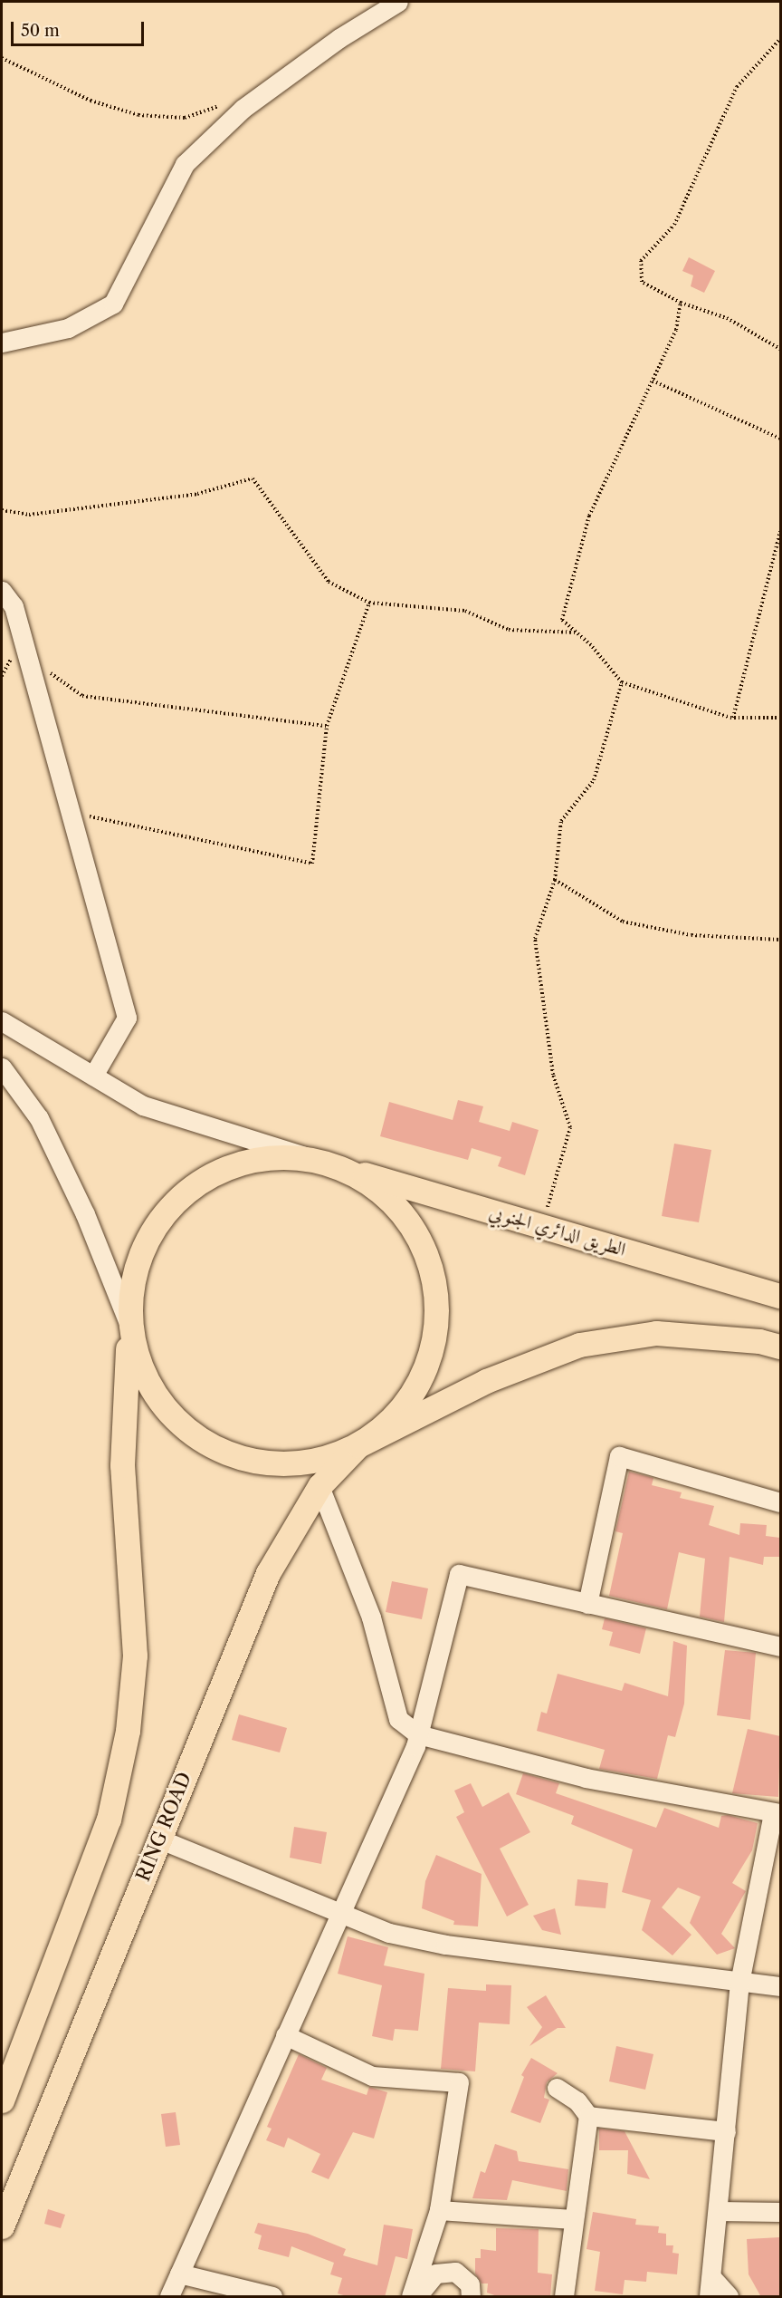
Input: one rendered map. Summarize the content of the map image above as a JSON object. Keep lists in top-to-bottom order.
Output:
{
  "streets": {
    "main road": ["الطريق الدائري الجنوبي", "RING ROAD"]
  },
  "scale_bar": "50 m"
}
